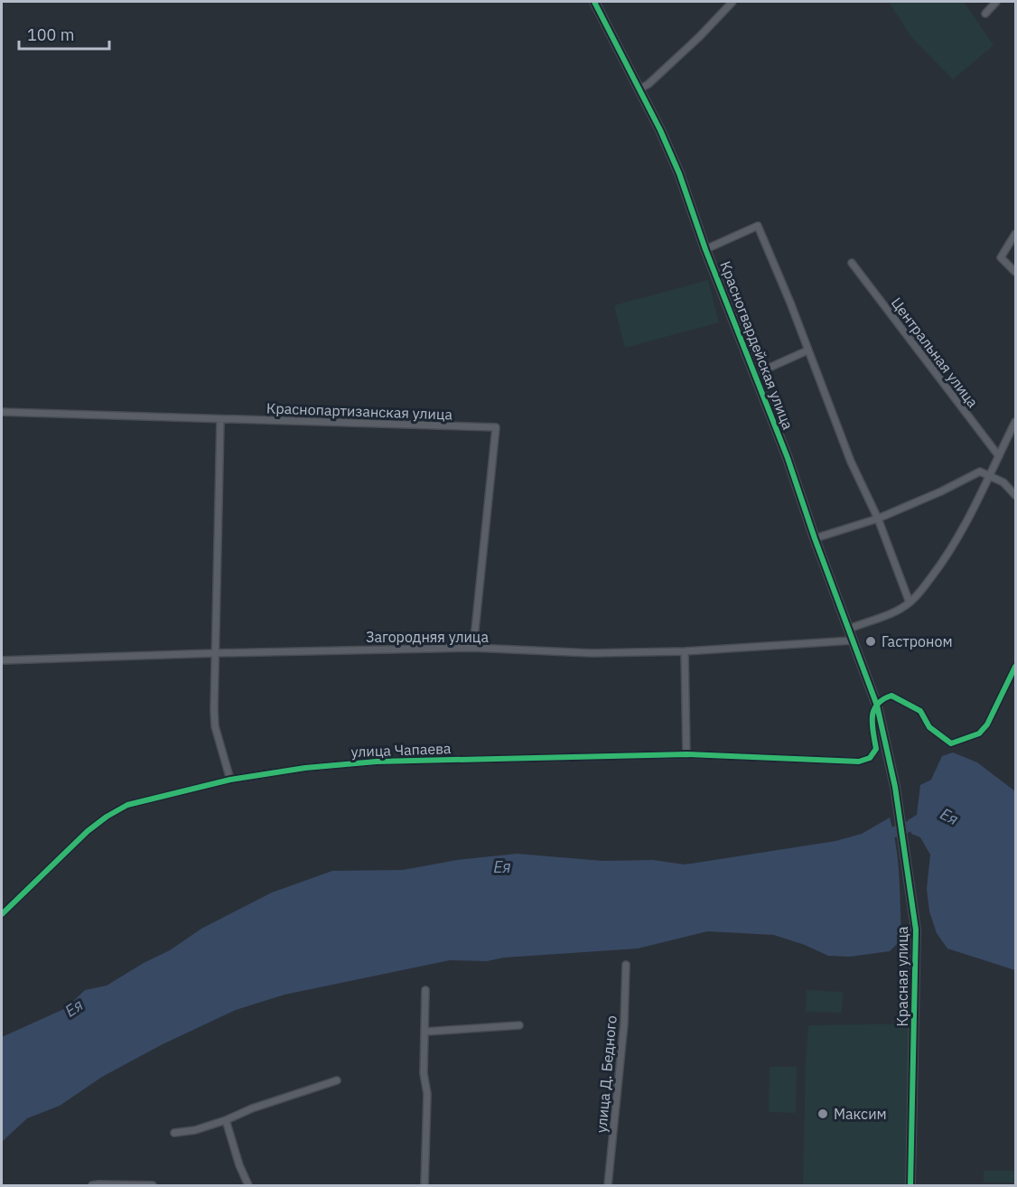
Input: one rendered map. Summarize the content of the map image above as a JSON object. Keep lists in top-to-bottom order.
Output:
{
  "streets": {
    "street": [
      "Красногвардейская улица",
      "Центральная улица",
      "Краснопартизанская улица",
      "Загородняя улица",
      "улица Чапаева",
      "Красная улица",
      "улица Д. Бедного"
    ]
  },
  "crossings": [
    ["Красногвардейская улица", "Загородняя улица"],
    ["Красногвардейская улица", "улица Чапаева"],
    ["Красногвардейская улица", "Красная улица"],
    ["Краснопартизанская улица", "Загородняя улица"],
    ["улица Чапаева", "Красная улица"]
  ],
  "water": ["Ея"],
  "places": ["Гастроном", "Максим"],
  "scale_bar": "100 m"
}
